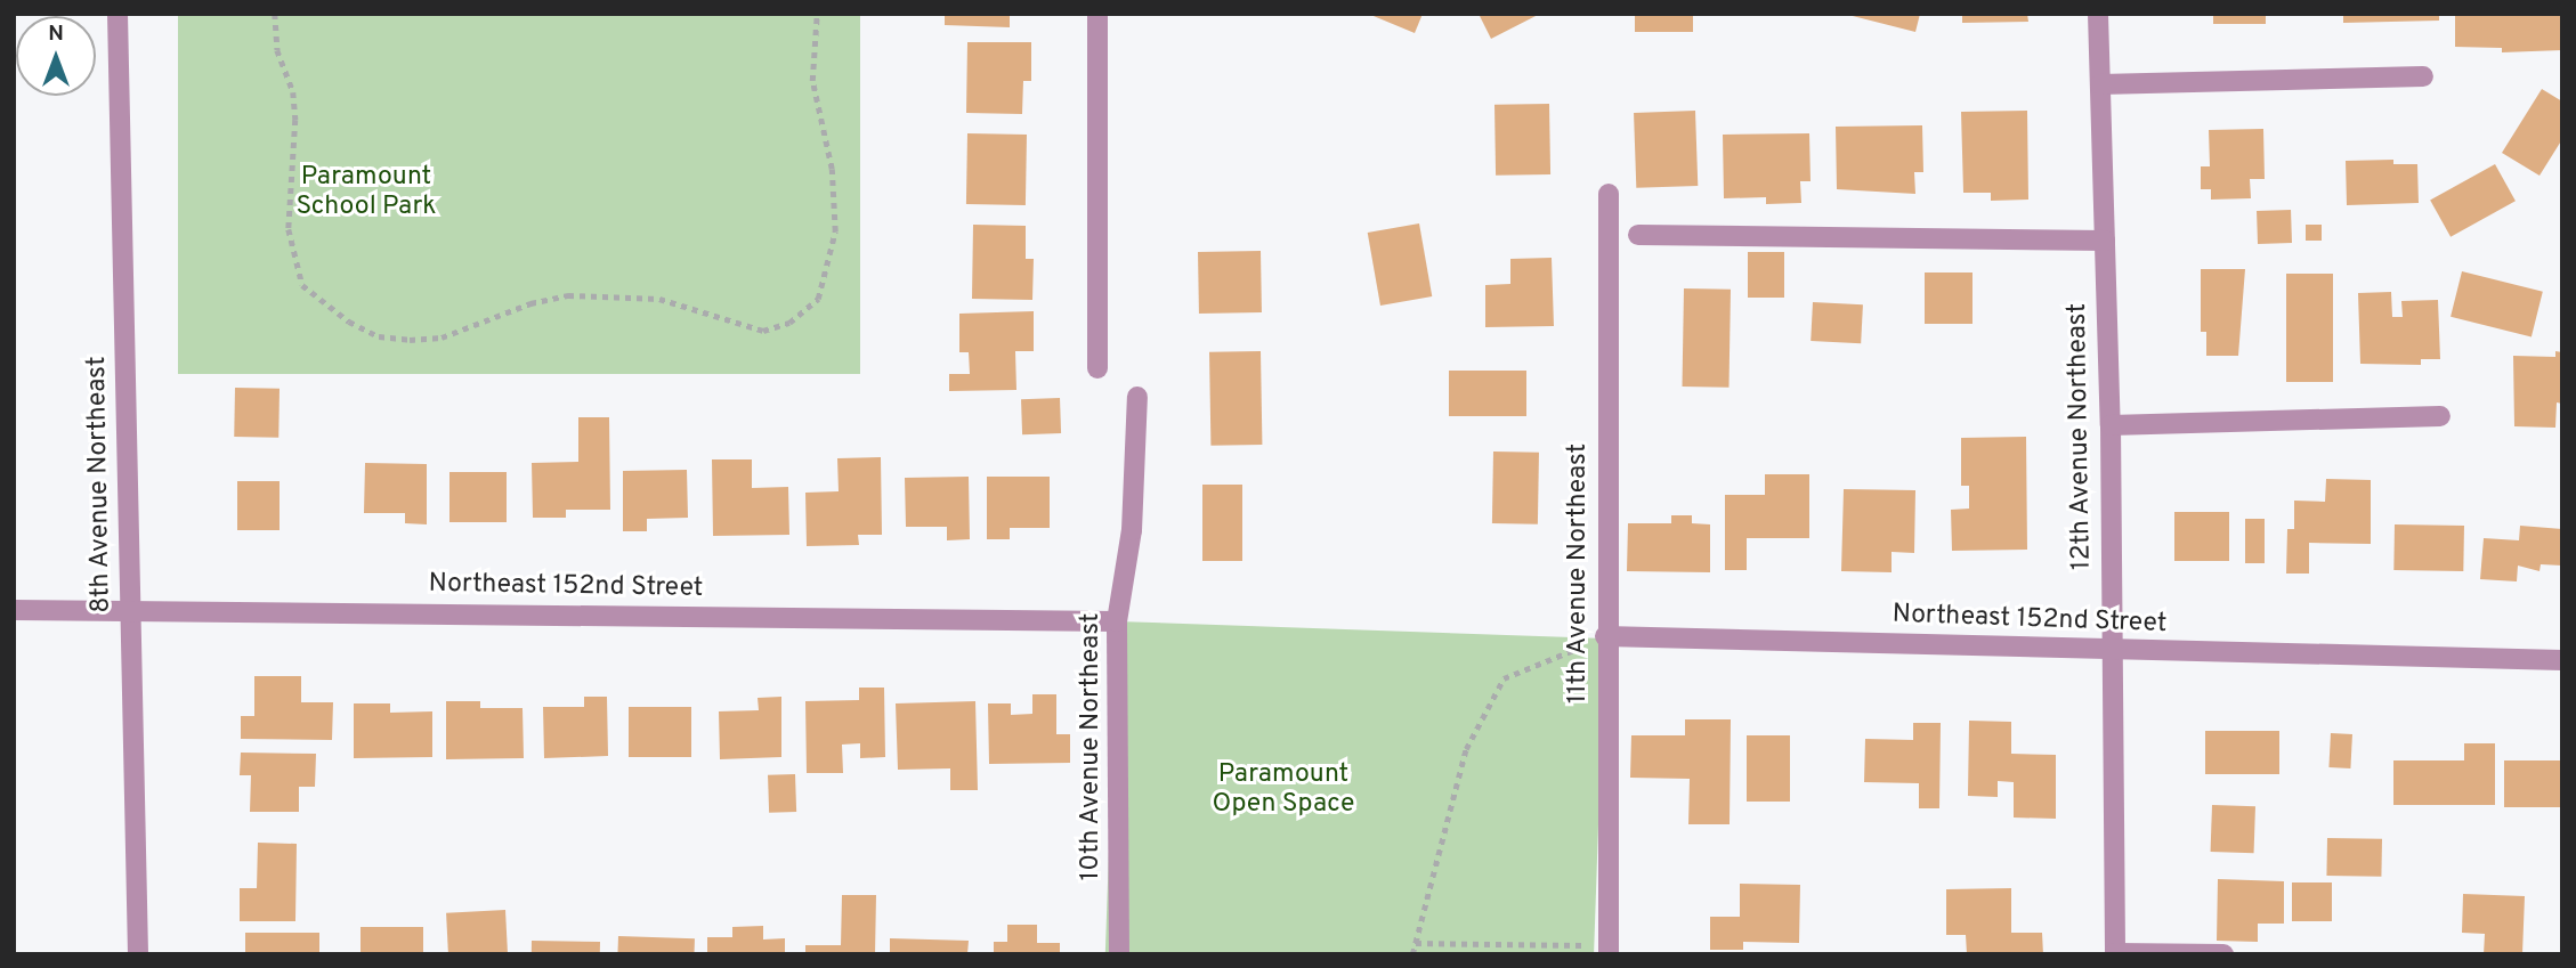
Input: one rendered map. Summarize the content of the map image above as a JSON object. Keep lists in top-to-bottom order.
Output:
{
  "streets": {
    "street": [
      "12th Avenue Northeast",
      "8th Avenue Northeast",
      "11th Avenue Northeast",
      "Northeast 152nd Street",
      "10th Avenue Northeast"
    ]
  },
  "crossings": [
    ["12th Avenue Northeast", "Northeast 152nd Street"],
    ["8th Avenue Northeast", "Northeast 152nd Street"],
    ["11th Avenue Northeast", "Northeast 152nd Street"],
    ["Northeast 152nd Street", "10th Avenue Northeast"]
  ],
  "parks": ["Paramount School Park", "Paramount Open Space"],
  "north": "top"
}
